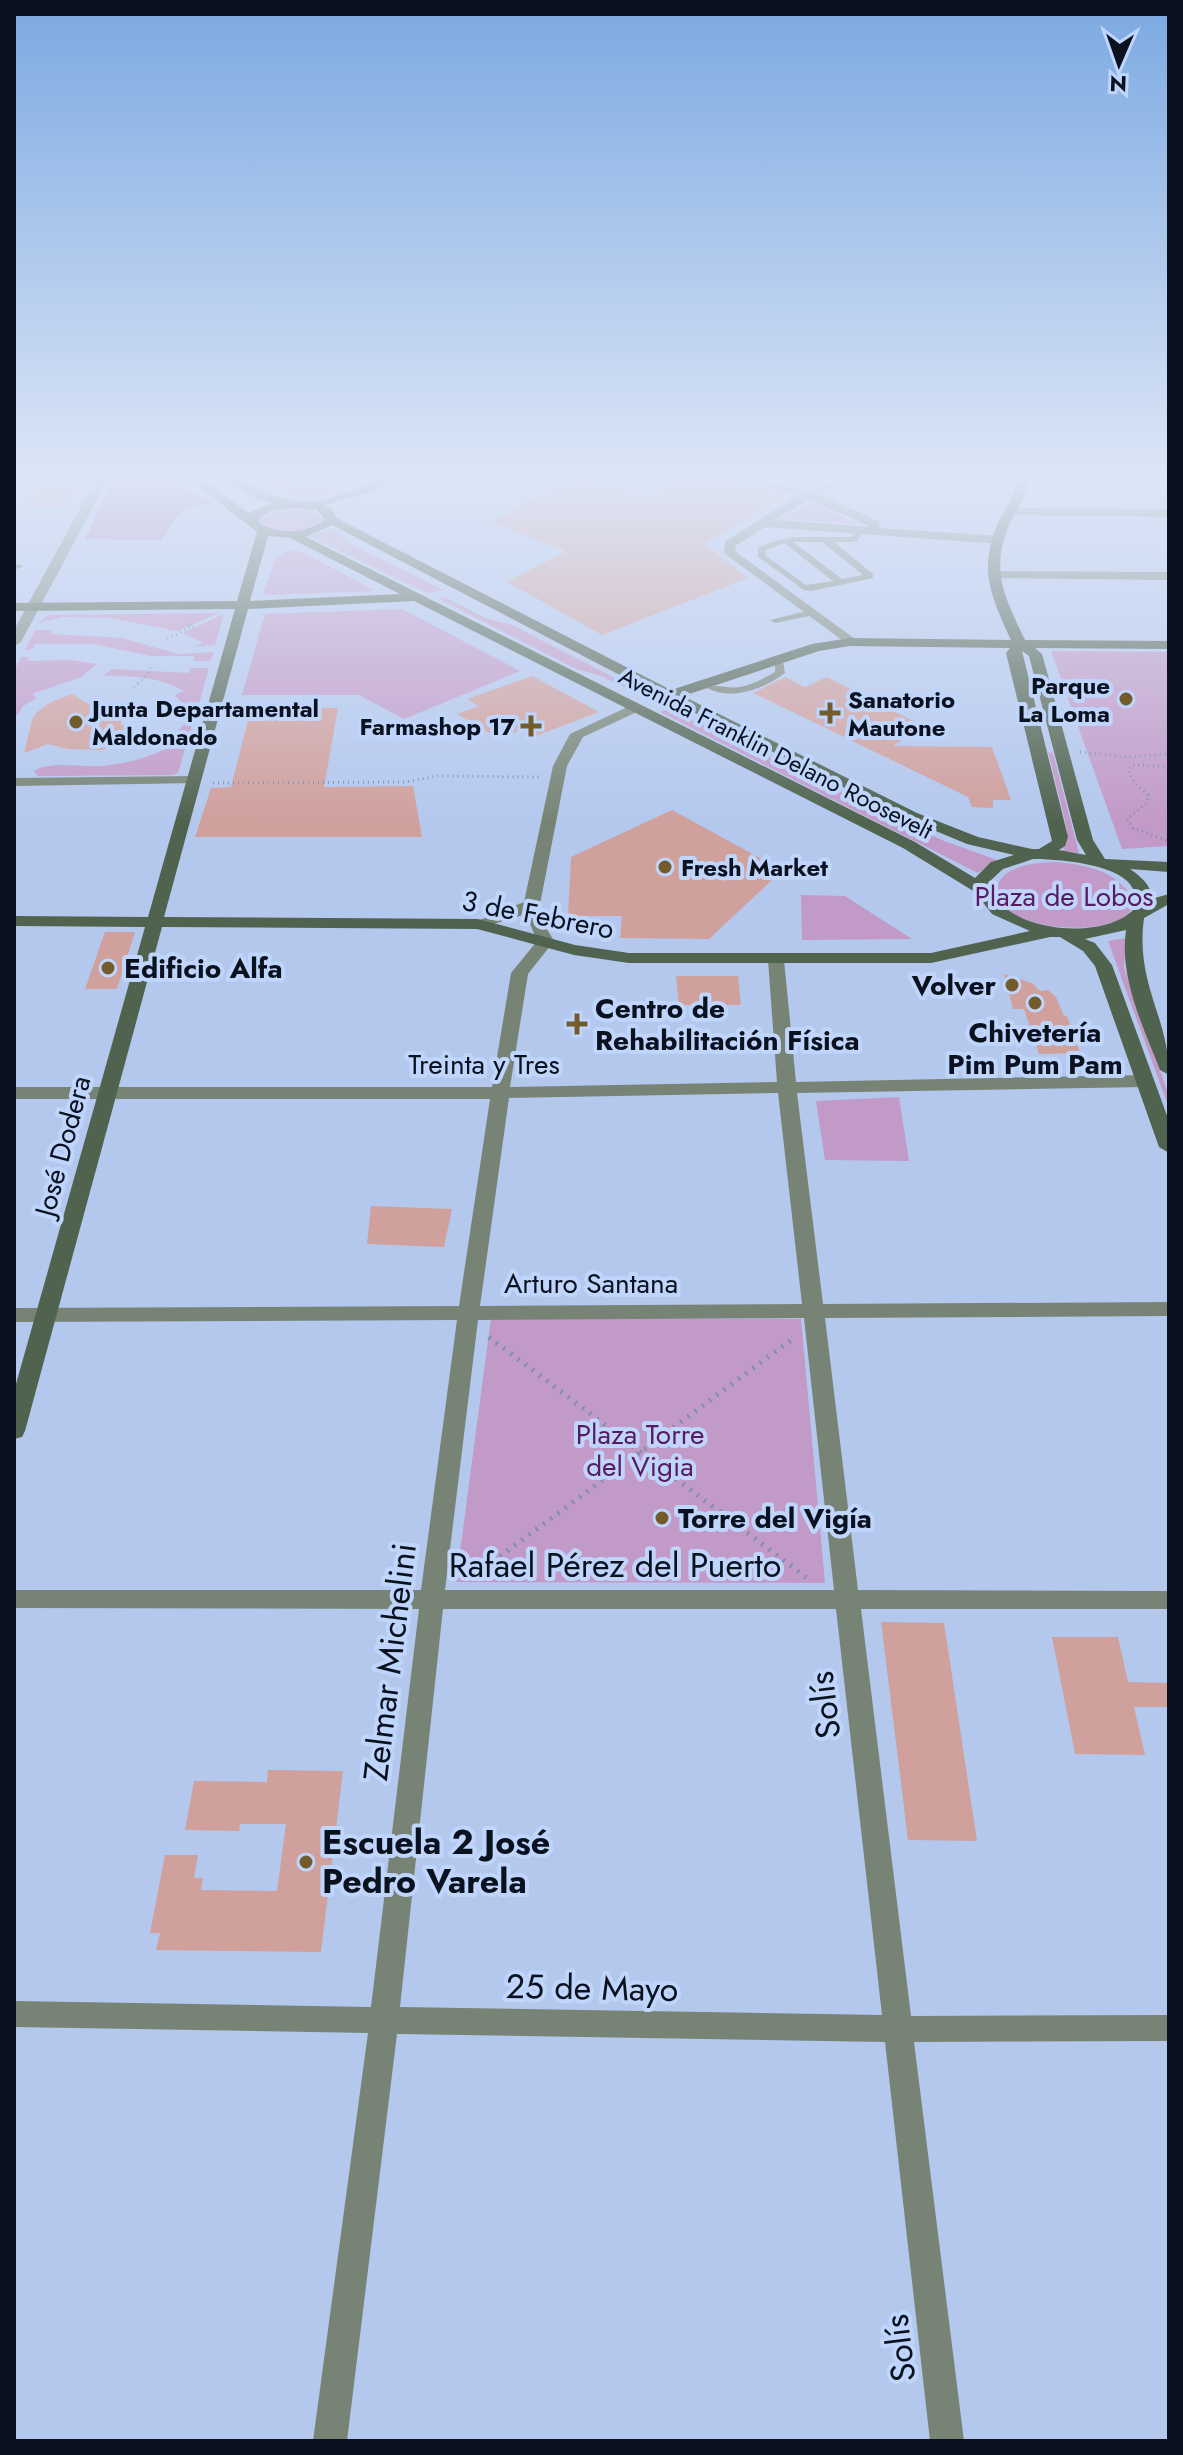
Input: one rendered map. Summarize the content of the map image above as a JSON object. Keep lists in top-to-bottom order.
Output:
{
  "streets": {
    "street": [
      "Avenida Franklin Delano Roosevelt",
      "3 de Febrero",
      "Treinta y Tres",
      "José Dodera",
      "Arturo Santana",
      "Rafael Pérez del Puerto",
      "Zelmar Michelini",
      "Solís",
      "25 de Mayo"
    ]
  },
  "crossings": [
    ["Avenida Franklin Delano Roosevelt", "3 de Febrero"],
    ["3 de Febrero", "José Dodera"],
    ["3 de Febrero", "Zelmar Michelini"],
    ["3 de Febrero", "Solís"],
    ["Treinta y Tres", "José Dodera"],
    ["Treinta y Tres", "Zelmar Michelini"],
    ["Treinta y Tres", "Solís"],
    ["José Dodera", "Arturo Santana"],
    ["Arturo Santana", "Zelmar Michelini"],
    ["Arturo Santana", "Solís"],
    ["Rafael Pérez del Puerto", "Zelmar Michelini"],
    ["Rafael Pérez del Puerto", "Solís"],
    ["Zelmar Michelini", "25 de Mayo"],
    ["Solís", "25 de Mayo"]
  ],
  "parks": ["Plaza de Lobos", "Plaza Torre del Vigia"],
  "places": {
    "other": [
      "Parque La Loma",
      "Junta Departamental Maldonado",
      "Fresh Market",
      "Edificio Alfa",
      "Volver",
      "Chivetería Pim Pum Pam",
      "Torre del Vigía",
      "Escuela 2 José Pedro Varela"
    ],
    "health": ["Sanatorio Mautone", "Farmashop 17", "Centro de Rehabilitación Física"]
  },
  "north": "bottom"
}
